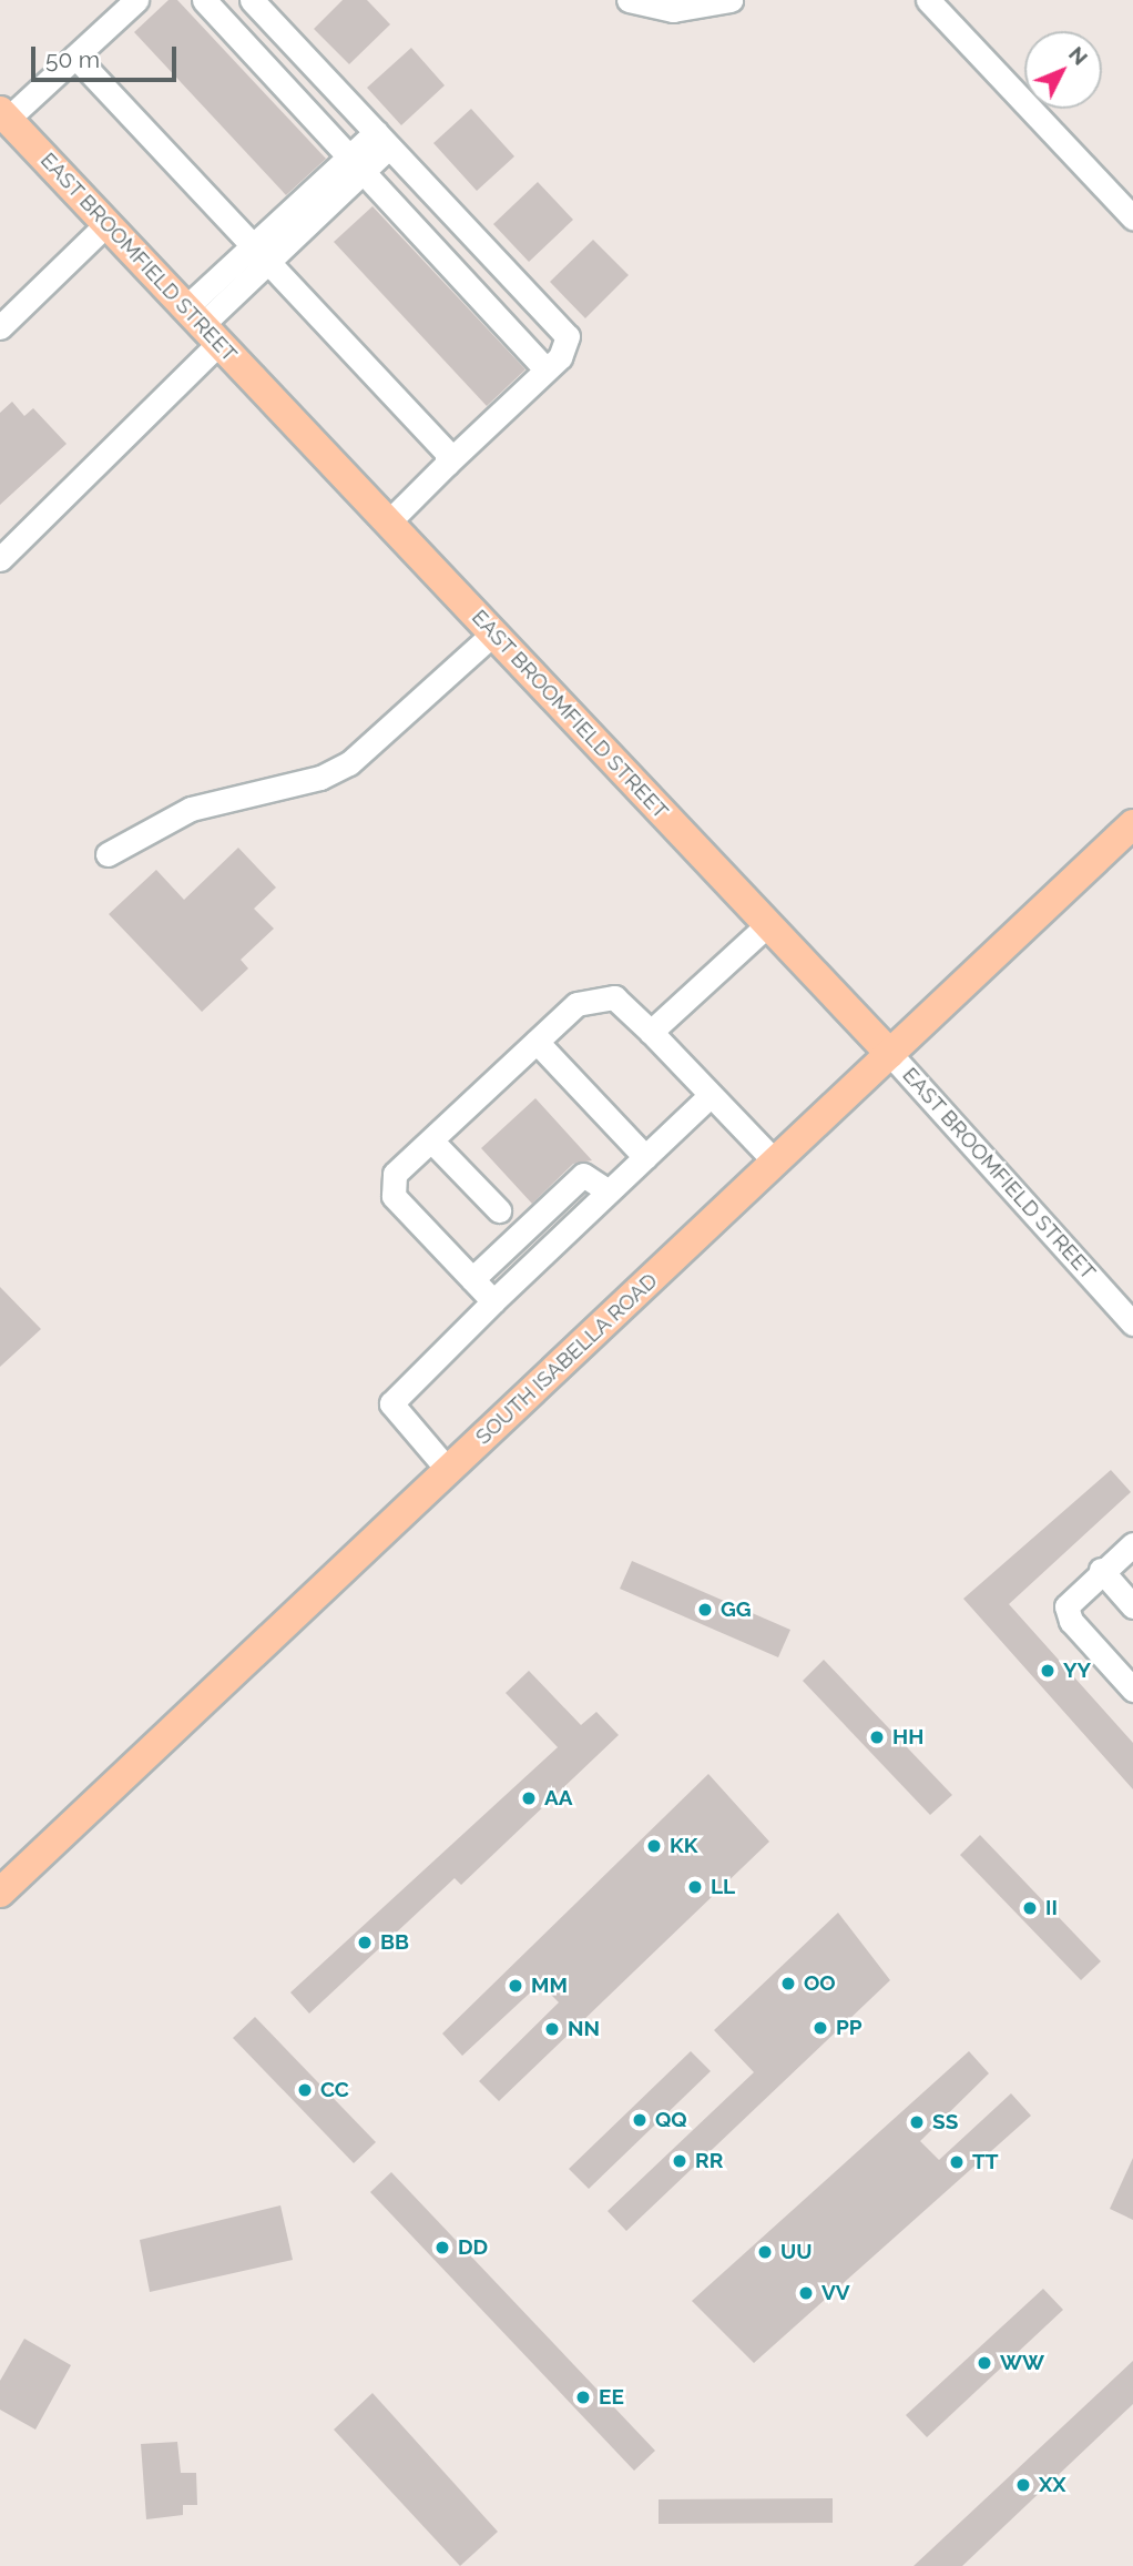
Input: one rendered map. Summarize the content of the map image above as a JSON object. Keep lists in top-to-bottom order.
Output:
{
  "streets": {
    "main road": ["EAST BROOMFIELD STREET", "SOUTH ISABELLA ROAD"]
  },
  "crossings": [
    ["EAST BROOMFIELD STREET", "SOUTH ISABELLA ROAD"]
  ],
  "places": [
    "GG",
    "YY",
    "HH",
    "AA",
    "KK",
    "LL",
    "II",
    "BB",
    "OO",
    "MM",
    "PP",
    "NN",
    "CC",
    "QQ",
    "SS",
    "RR",
    "TT",
    "DD",
    "UU",
    "VV",
    "WW",
    "EE",
    "XX"
  ],
  "scale_bar": "50 m",
  "north": "top right"
}
